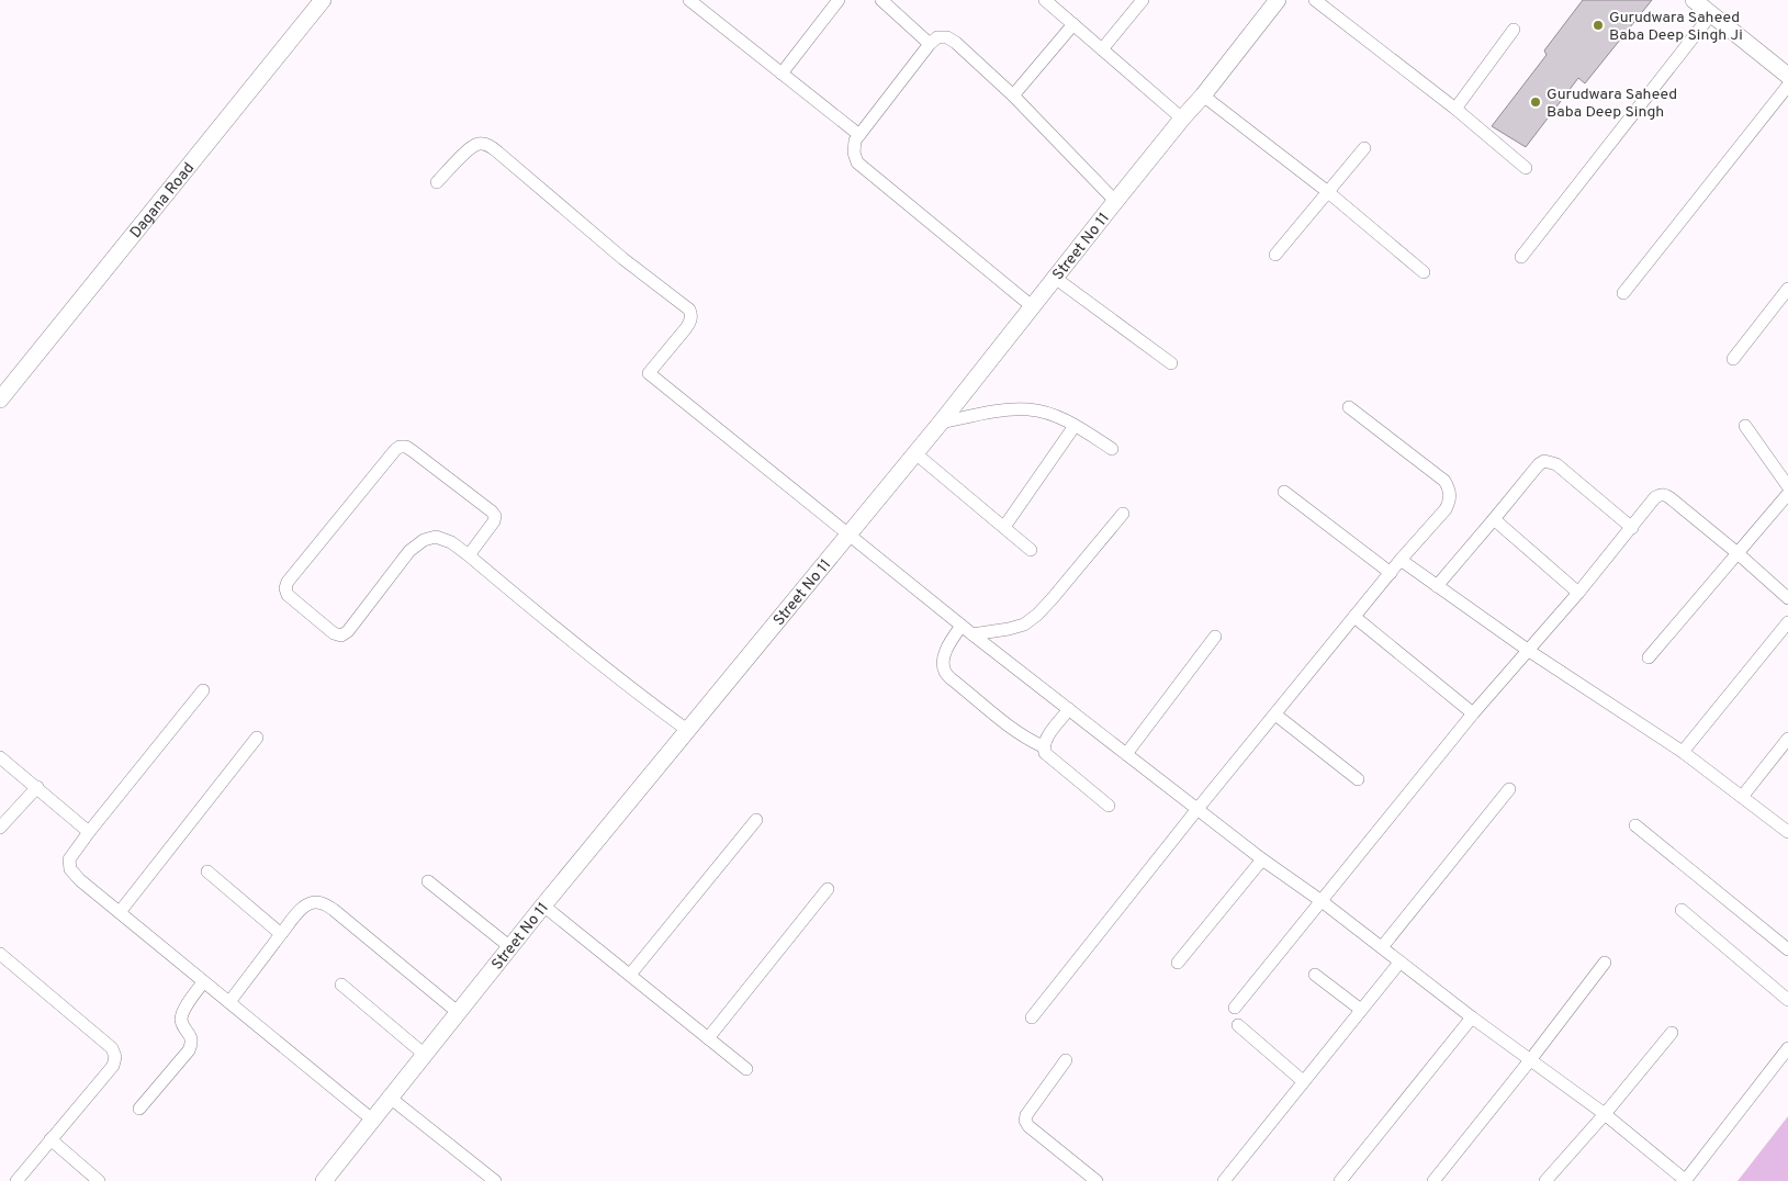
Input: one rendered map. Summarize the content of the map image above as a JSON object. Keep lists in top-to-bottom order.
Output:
{
  "streets": {
    "street": ["Dagana Road", "Street No 11"]
  },
  "places": ["Gurudwara Saheed Baba Deep Singh Ji", "Gurudwara Saheed Baba Deep Singh"]
}
